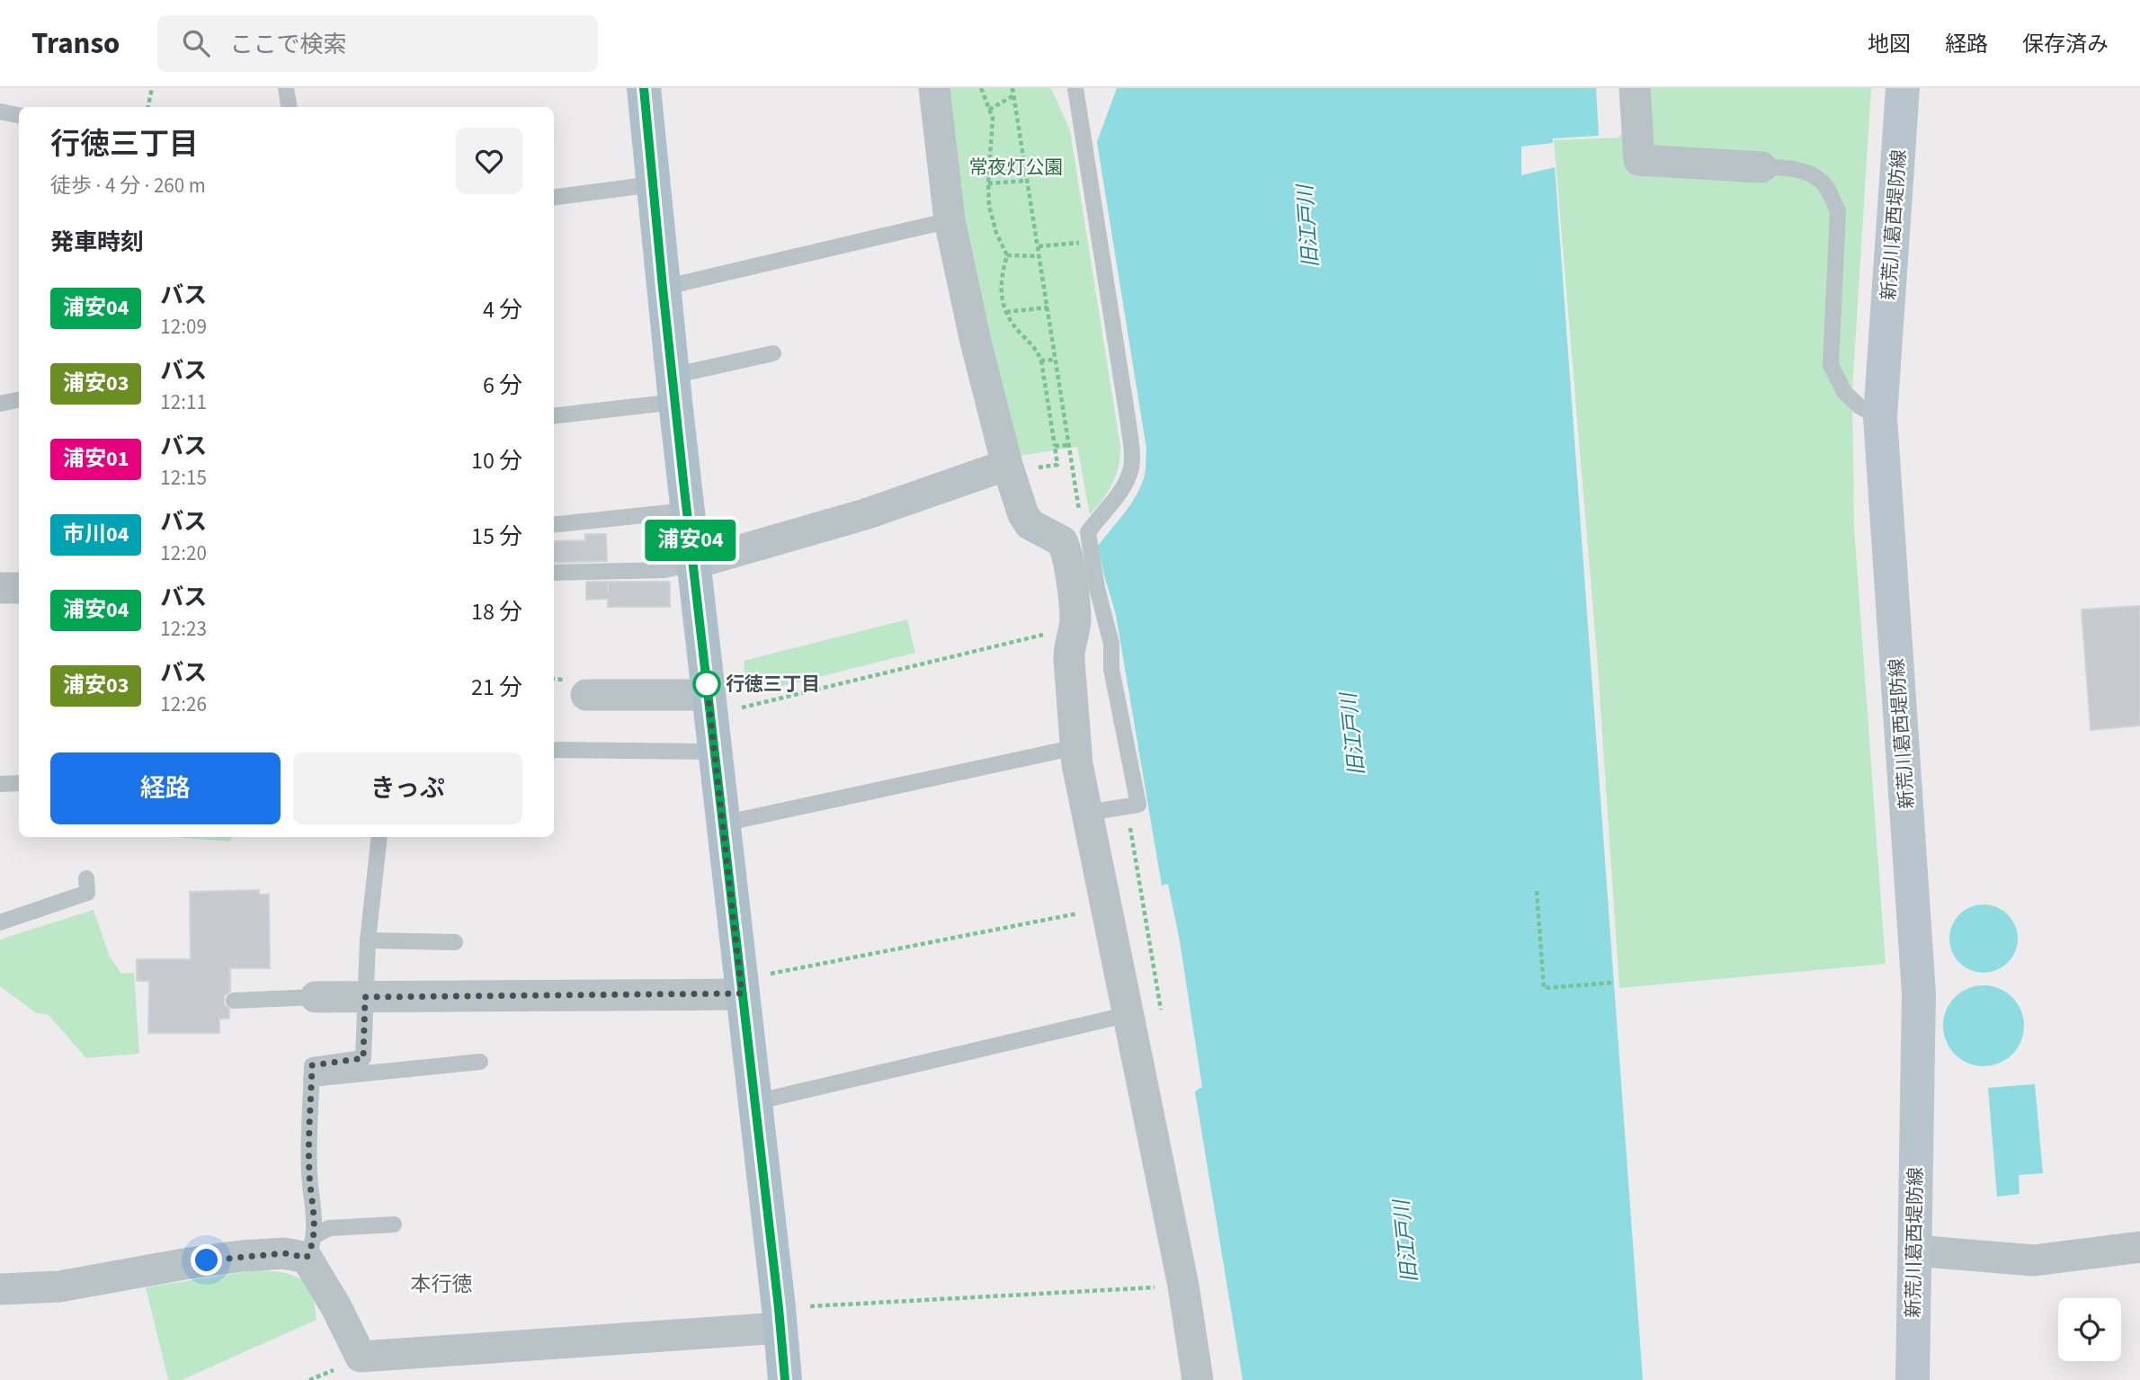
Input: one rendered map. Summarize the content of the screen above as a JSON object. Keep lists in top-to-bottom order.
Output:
{
  "streets": {
    "main road": ["新荒川葛西堤防線"]
  },
  "districts": ["本行徳"],
  "water": ["旧江戸川"],
  "parks": ["常夜灯公園"],
  "places": ["行徳三丁目"],
  "lines": ["bus line 浦安04"],
  "page": {
    "header": "Transo",
    "search": "ここで検索",
    "nav": ["地図", "経路", "保存済み"],
    "on_map": "浦安04",
    "heading": [
      ["行徳三丁目", "徒歩 · 4 分 · 260 m"],
      "発車時刻"
    ],
    "list": [
      {
        "mark": "浦安04",
        "name": "バス",
        "note": "12:09",
        "value": "4 分"
      },
      {
        "mark": "浦安03",
        "name": "バス",
        "note": "12:11",
        "value": "6 分"
      },
      {
        "mark": "浦安01",
        "name": "バス",
        "note": "12:15",
        "value": "10 分"
      },
      {
        "mark": "市川04",
        "name": "バス",
        "note": "12:20",
        "value": "15 分"
      },
      {
        "mark": "浦安04",
        "name": "バス",
        "note": "12:23",
        "value": "18 分"
      },
      {
        "mark": "浦安03",
        "name": "バス",
        "note": "12:26",
        "value": "21 分"
      }
    ],
    "buttons": ["経路", "きっぷ"]
  }
}
